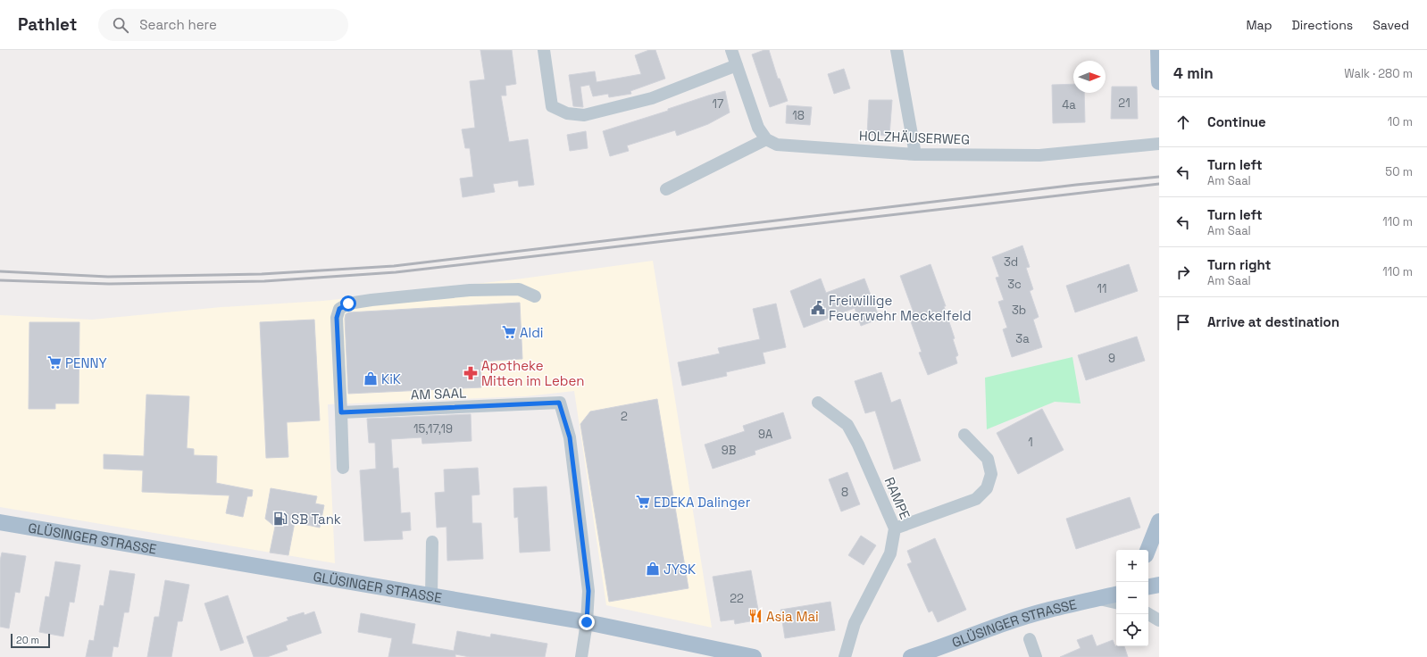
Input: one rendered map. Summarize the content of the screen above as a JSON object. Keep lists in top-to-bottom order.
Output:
{
  "streets": {
    "main road": ["GLÜSINGER STRASSE"],
    "street": ["HOLZHÄUSERWEG", "AM SAAL", "RAMPE"]
  },
  "crossings": [
    ["AM SAAL", "GLÜSINGER STRASSE"]
  ],
  "places": {
    "public building": ["Freiwillige Feuerwehr Meckelfeld"],
    "supermarket": ["Aldi", "PENNY", "EDEKA Dalinger"],
    "pharmacy": ["Apotheke Mitten im Leben"],
    "shop": ["KiK", "JYSK"],
    "fuel station": ["SB Tank"],
    "restaurant": ["Asia Mai"]
  },
  "house_numbers": [
    "21",
    "17",
    "4a",
    "18",
    "3d",
    "3c",
    "11",
    "3b",
    "3a",
    "9",
    "2",
    "15,17,19",
    "9A",
    "1",
    "9B",
    "8",
    "22"
  ],
  "scale_bar": "20 m",
  "north": "right",
  "page": {
    "header": "Pathlet",
    "search": "Search here",
    "nav": ["Map", "Directions", "Saved"],
    "heading": ["4 min", "Walk · 280 m"],
    "list": [
      ["Continue", "10 m"],
      ["Turn left", "Am Saal", "50 m"],
      ["Turn left", "Am Saal", "110 m"],
      ["Turn right", "Am Saal", "110 m"],
      "Arrive at destination"
    ],
    "map_buttons": ["+", "−"],
    "scale": "20 m"
  }
}
